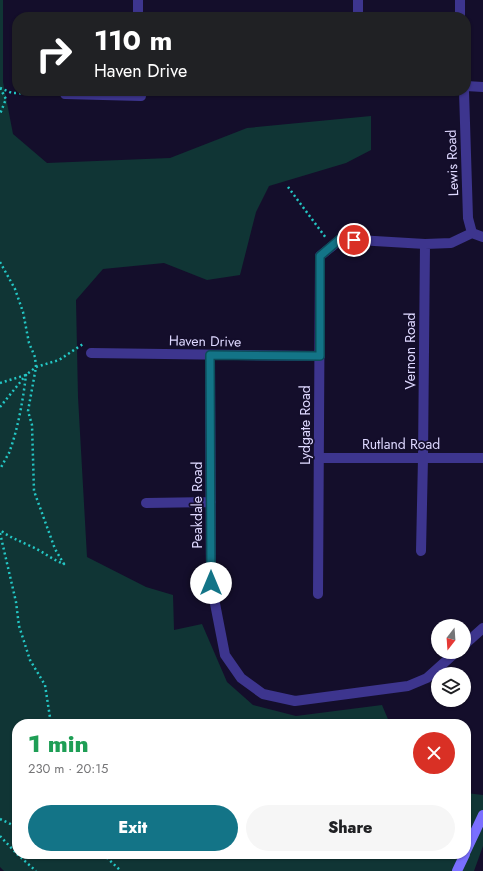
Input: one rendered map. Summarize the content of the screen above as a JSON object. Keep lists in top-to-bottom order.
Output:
{
  "streets": {
    "street": [
      "Lewis Road",
      "Haven Drive",
      "Vernon Road",
      "Lydgate Road",
      "Rutland Road",
      "Peakdale Road"
    ]
  },
  "crossings": [
    ["Haven Drive", "Lydgate Road"],
    ["Haven Drive", "Peakdale Road"],
    ["Vernon Road", "Rutland Road"],
    ["Lydgate Road", "Rutland Road"]
  ],
  "north": "bottom",
  "page": {
    "turn": ["110 m", "Haven Drive"],
    "heading": ["1 min", "230 m · 20:15"],
    "buttons": ["Exit", "Share"]
  }
}
